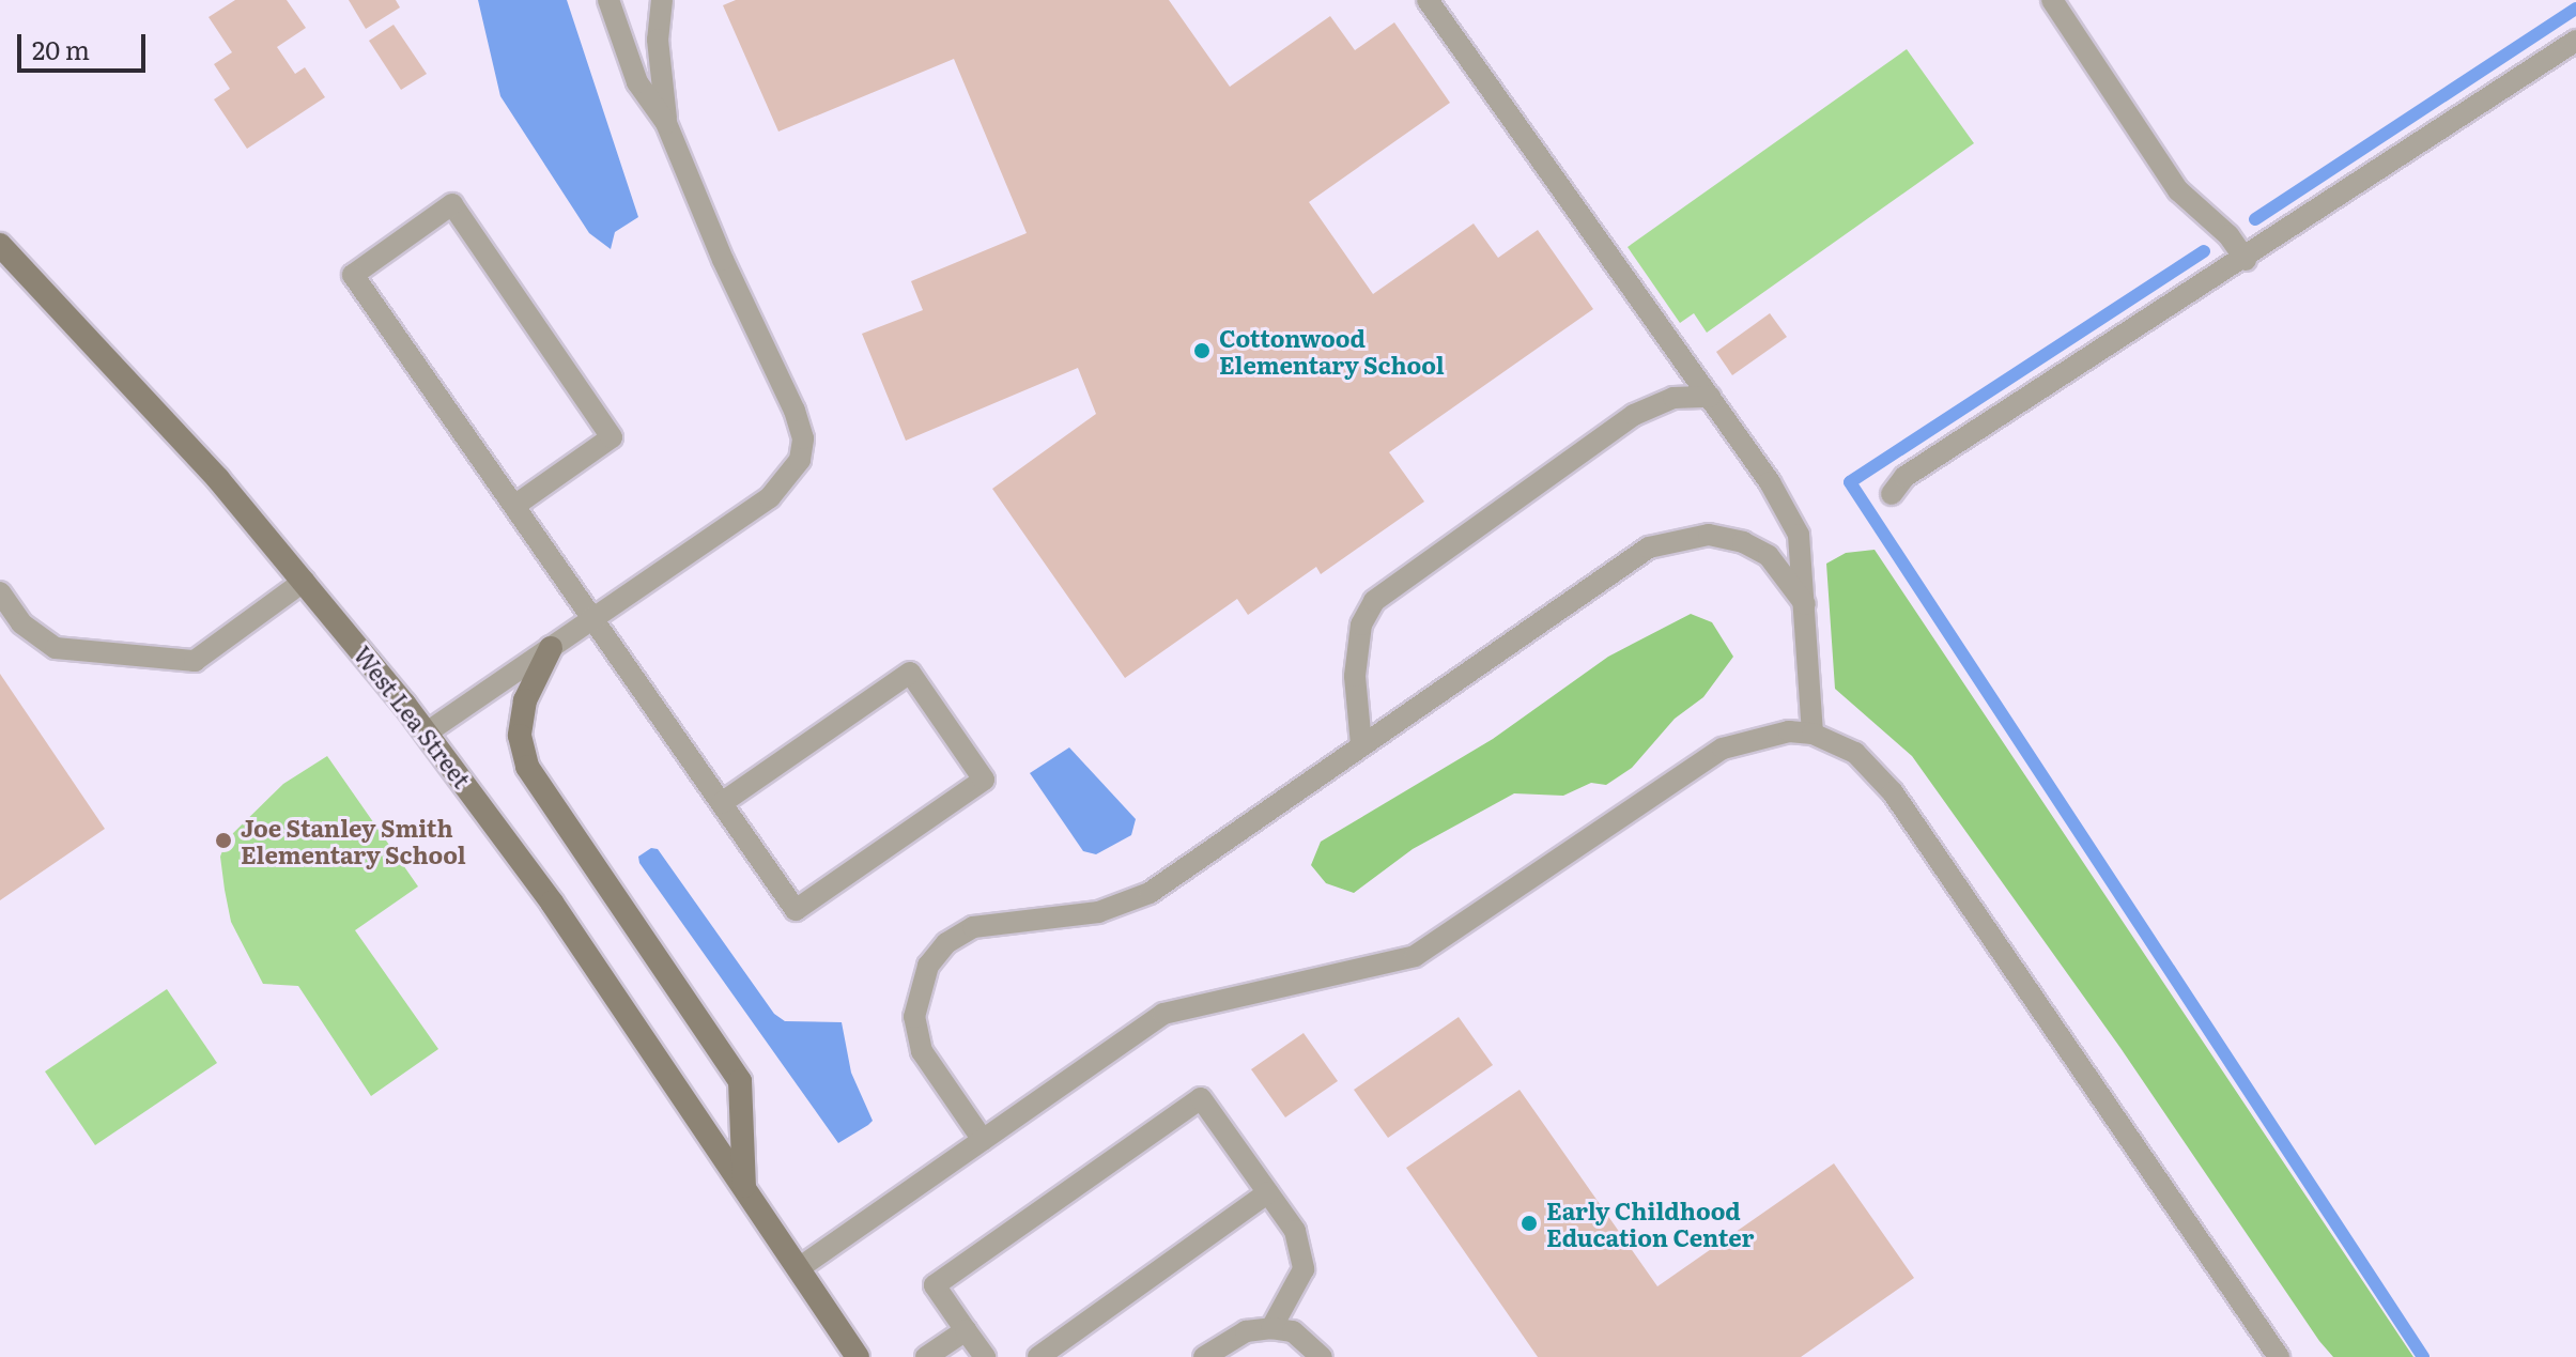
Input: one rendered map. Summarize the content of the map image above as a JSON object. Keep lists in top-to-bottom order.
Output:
{
  "streets": {
    "main road": ["West Lea Street"]
  },
  "places": ["Cottonwood Elementary School", "Joe Stanley Smith Elementary School", "Early Childhood Education Center"],
  "scale_bar": "20 m"
}
